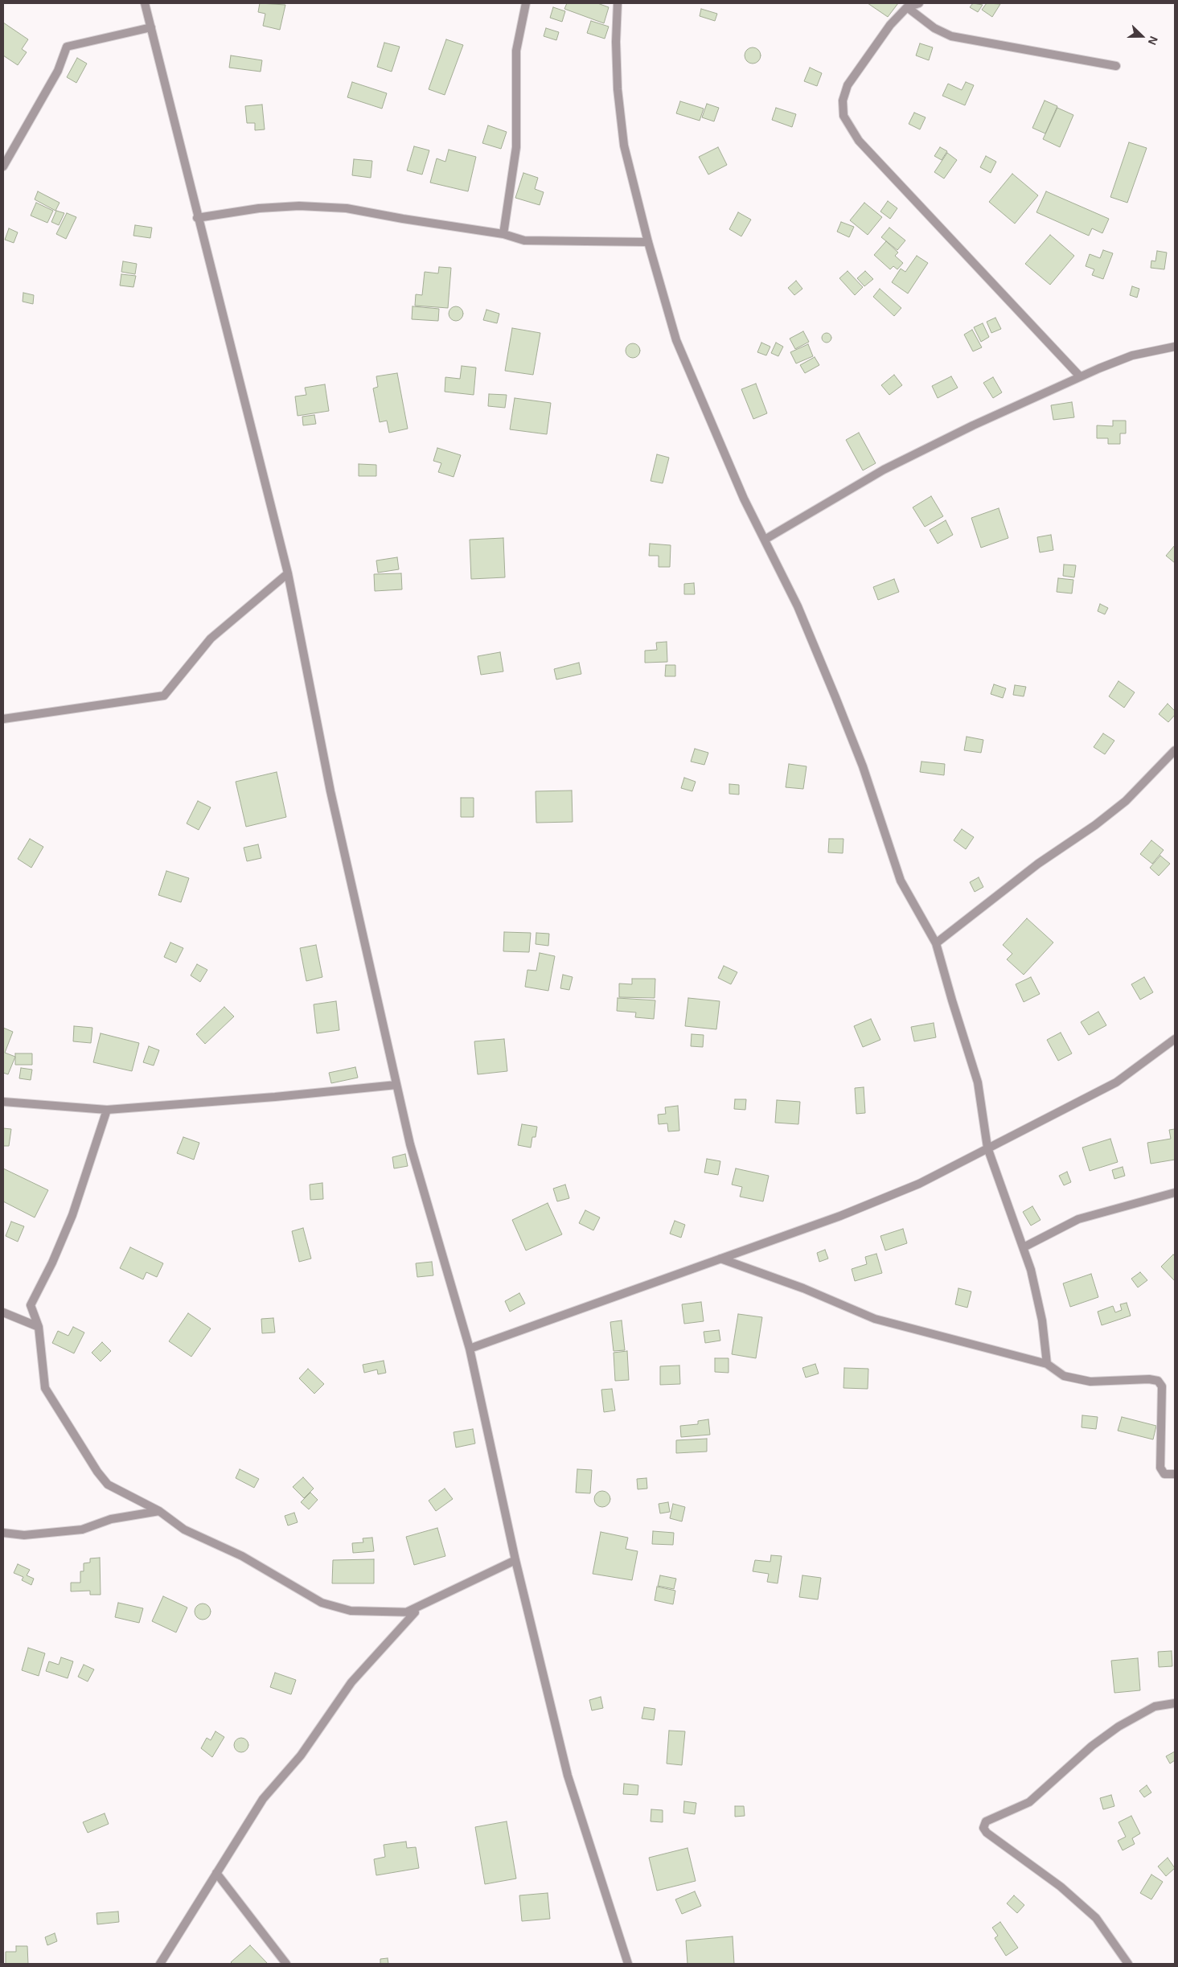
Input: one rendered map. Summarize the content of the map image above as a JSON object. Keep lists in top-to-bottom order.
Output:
{
  "north": "right"
}
